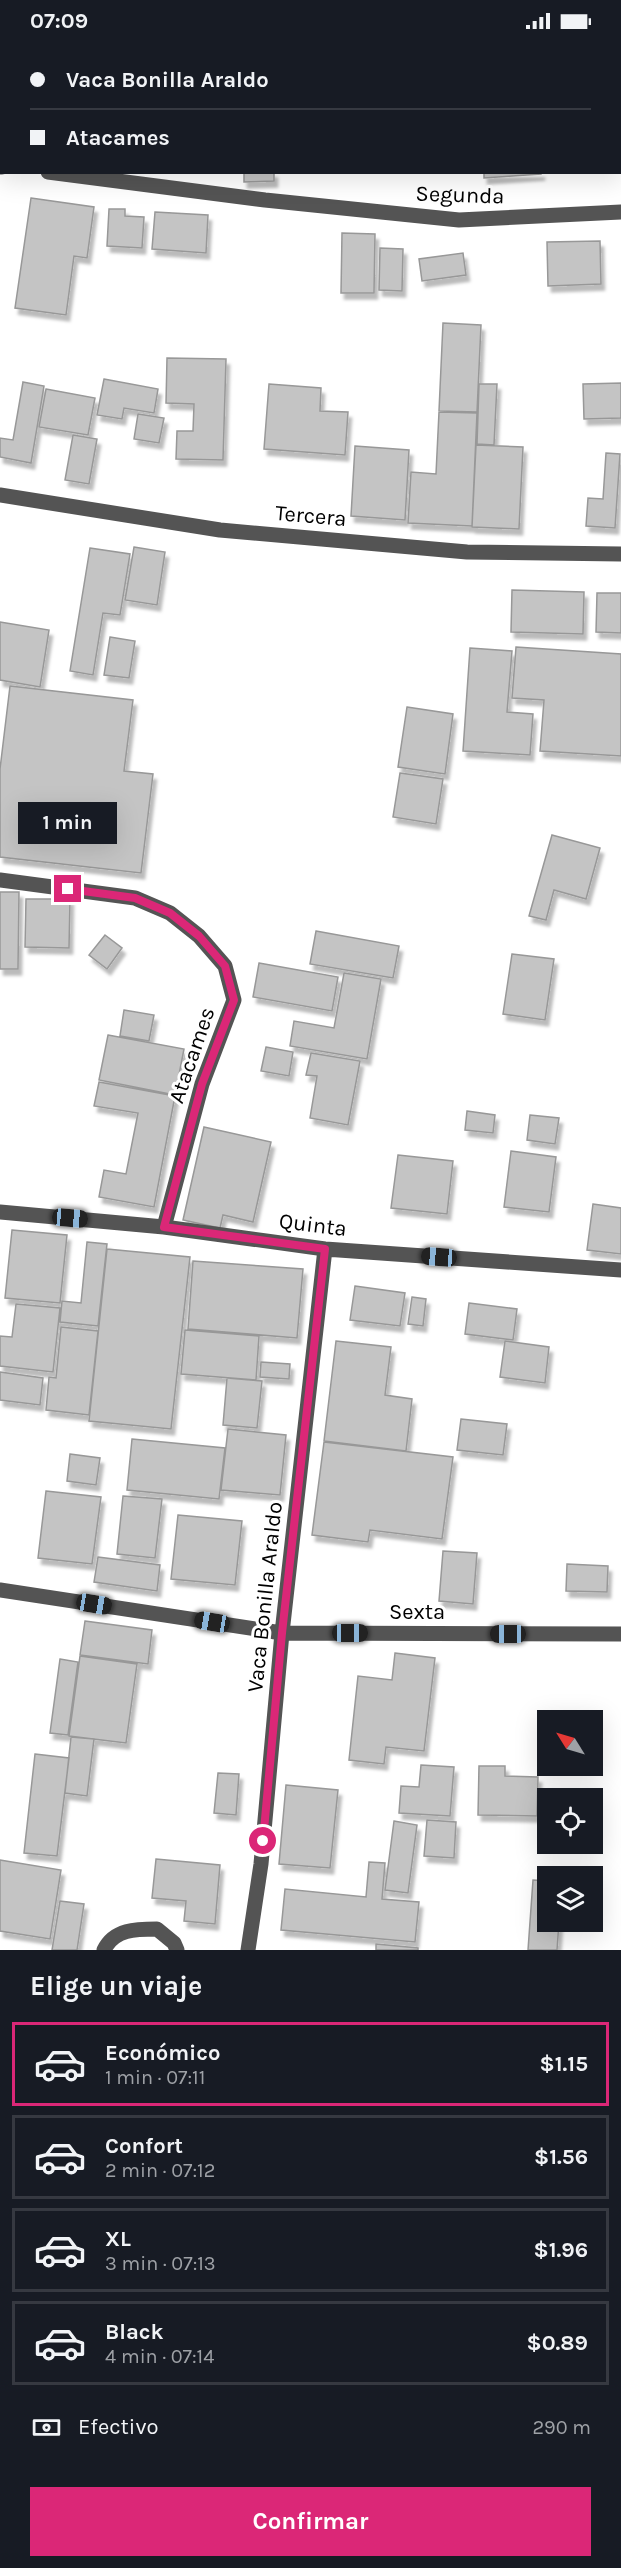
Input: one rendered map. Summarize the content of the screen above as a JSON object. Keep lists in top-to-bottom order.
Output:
{
  "streets": {
    "street": [
      "Segunda",
      "Tercera",
      "Atacames",
      "Quinta",
      "Vaca Bonilla Araldo",
      "Sexta"
    ]
  },
  "crossings": [
    ["Atacames", "Quinta"],
    ["Quinta", "Vaca Bonilla Araldo"],
    ["Vaca Bonilla Araldo", "Sexta"]
  ],
  "north": "top left",
  "page": {
    "status": "07:09",
    "banner": ["Vaca Bonilla Araldo", "Atacames"],
    "bubble": "1 min",
    "heading": "Elige un viaje",
    "list": [
      {
        "name": "Económico",
        "note": "1 min · 07:11",
        "value": "$1.15"
      },
      {
        "name": "Confort",
        "note": "2 min · 07:12",
        "value": "$1.56"
      },
      {
        "name": "XL",
        "note": "3 min · 07:13",
        "value": "$1.96"
      },
      {
        "name": "Black",
        "note": "4 min · 07:14",
        "value": "$0.89"
      }
    ],
    "pay": ["Efectivo", "290 m"],
    "buttons": "Confirmar"
  }
}
